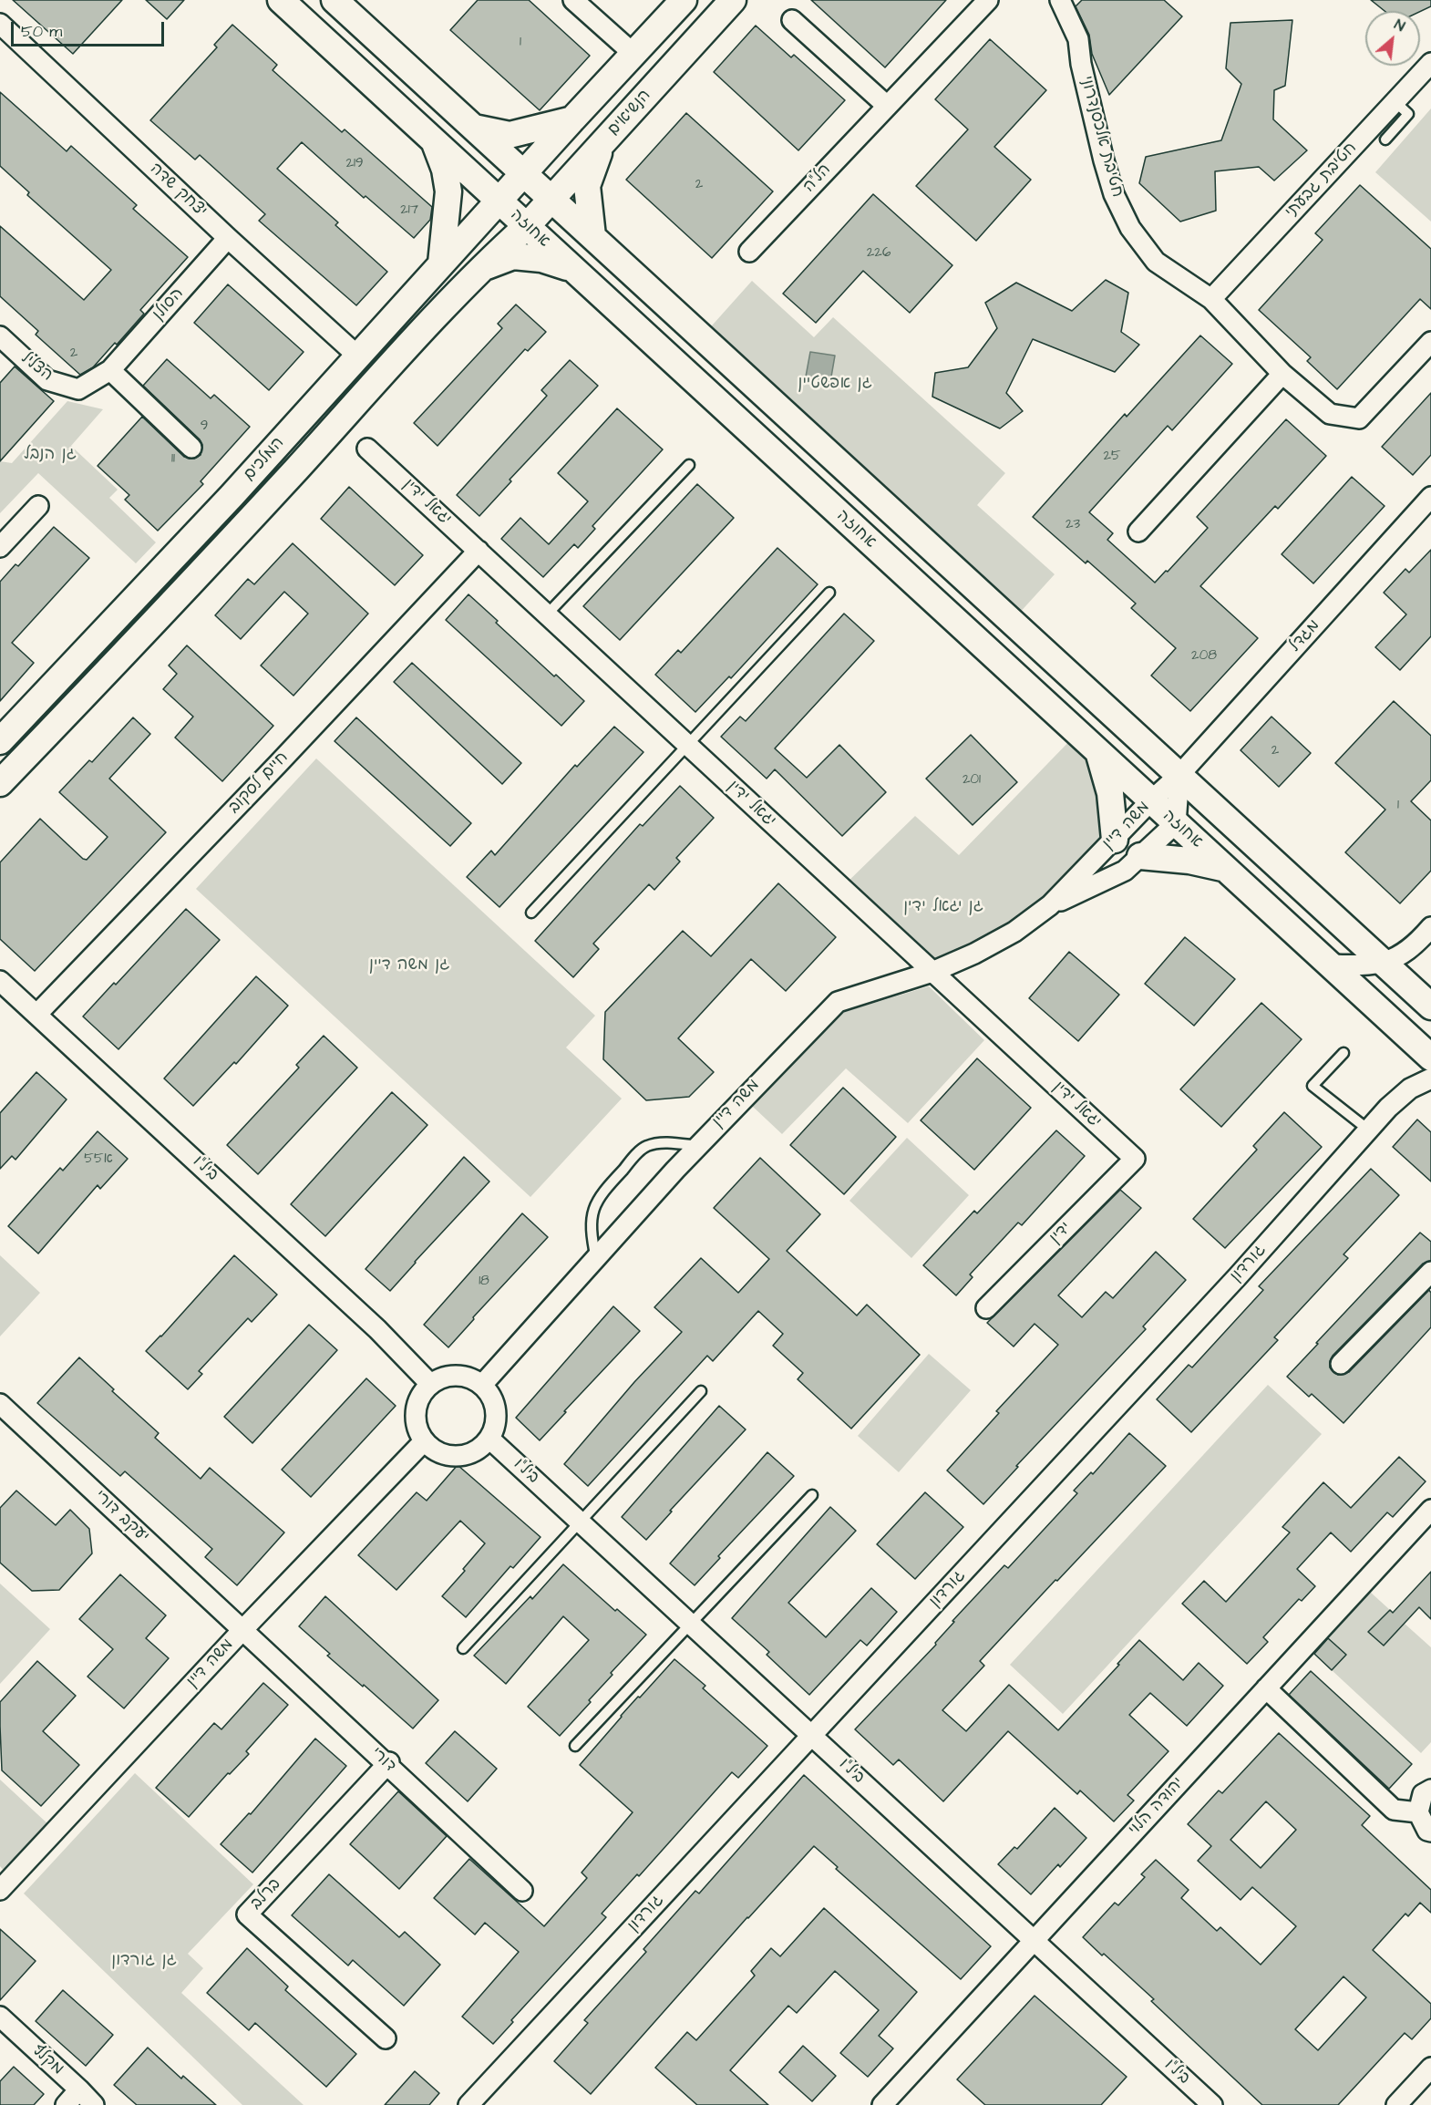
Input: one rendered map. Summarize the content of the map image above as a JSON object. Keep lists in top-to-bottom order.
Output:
{
  "streets": {
    "main road": ["הנשיאים", "אחוזה", "המלכים"],
    "street": [
      "חטיבת אלכסנדרוני",
      "הל\"ה",
      "חטיבת גבעתי",
      "יצחק שדה",
      "הסולן",
      "הצליל",
      "יגאל ידין",
      "מגדל",
      "חיים לסקוב",
      "משה דיין",
      "ביל\"ו",
      "ידין",
      "גורדון",
      "יעקב דורי",
      "דורי",
      "יהודה הלוי",
      "ברלב",
      "מקלף"
    ]
  },
  "crossings": [
    ["הנשיאים", "אחוזה"],
    ["הנשיאים", "המלכים"],
    ["חטיבת אלכסנדרוני", "חטיבת גבעתי"],
    ["יצחק שדה", "הסולן"],
    ["יצחק שדה", "המלכים"],
    ["אחוזה", "המלכים"],
    ["אחוזה", "משה דיין"],
    ["הסולן", "הצליל"],
    ["יגאל ידין", "חיים לסקוב"],
    ["יגאל ידין", "משה דיין"],
    ["יגאל ידין", "ידין"],
    ["מגדל", "משה דיין"],
    ["חיים לסקוב", "ביל\"ו"],
    ["משה דיין", "ביל\"ו"],
    ["משה דיין", "יעקב דורי"],
    ["משה דיין", "דורי"],
    ["ביל\"ו", "גורדון"],
    ["ביל\"ו", "יהודה הלוי"],
    ["יעקב דורי", "דורי"],
    ["דורי", "ברלב"]
  ],
  "parks": [
    "גן אפשטיין",
    "גן הנבל",
    "גן יגאל ידין",
    "גן משה דיין",
    "גן גורדון"
  ],
  "house_numbers": [
    "1",
    "219",
    "2",
    "217",
    "226",
    "2",
    "9",
    "25",
    "11",
    "23",
    "208",
    "2",
    "201",
    "1",
    "55א",
    "18"
  ],
  "scale_bar": "50 m",
  "north": "top right"
}
